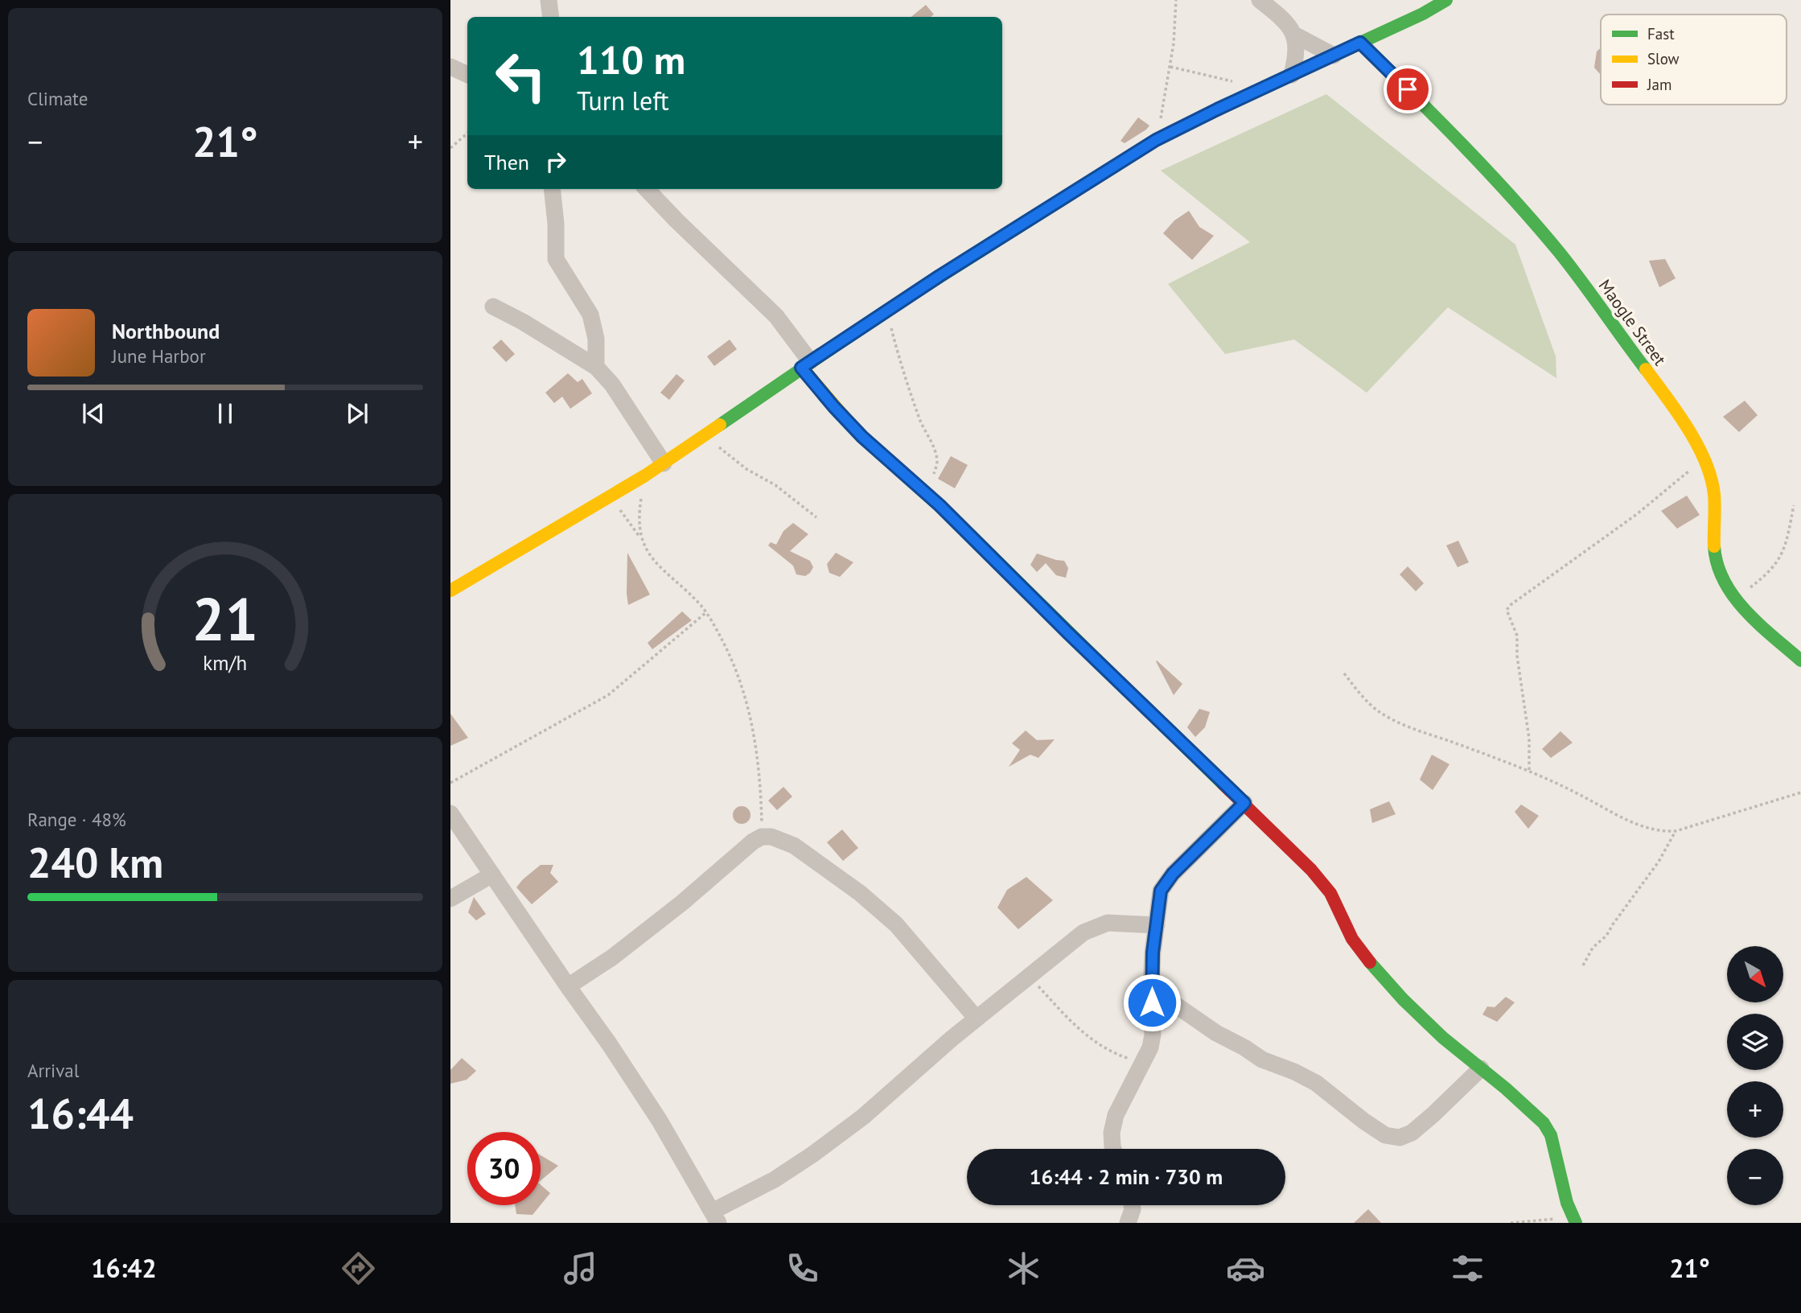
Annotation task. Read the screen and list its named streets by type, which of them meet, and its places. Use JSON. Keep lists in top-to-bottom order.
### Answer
{
  "streets": {
    "street": ["Maogle Street"]
  },
  "legend": ["Fast", "Slow", "Jam"],
  "north": "bottom right",
  "page": {
    "tile": [
      "Climate",
      ["Range · 48%", "240 km"],
      ["Arrival", "16:44"]
    ],
    "turn": ["110 m", "Turn left"],
    "heat": ["−", "21°", "+"],
    "then": "Then",
    "song": ["Northbound", "June Harbor"],
    "map_buttons": ["+", "−"],
    "limit": "30",
    "trip": "16:44 · 2 min · 730 m",
    "tabs": ["16:42", "21°"],
    "gauge": ["21", "km/h"]
  }
}
